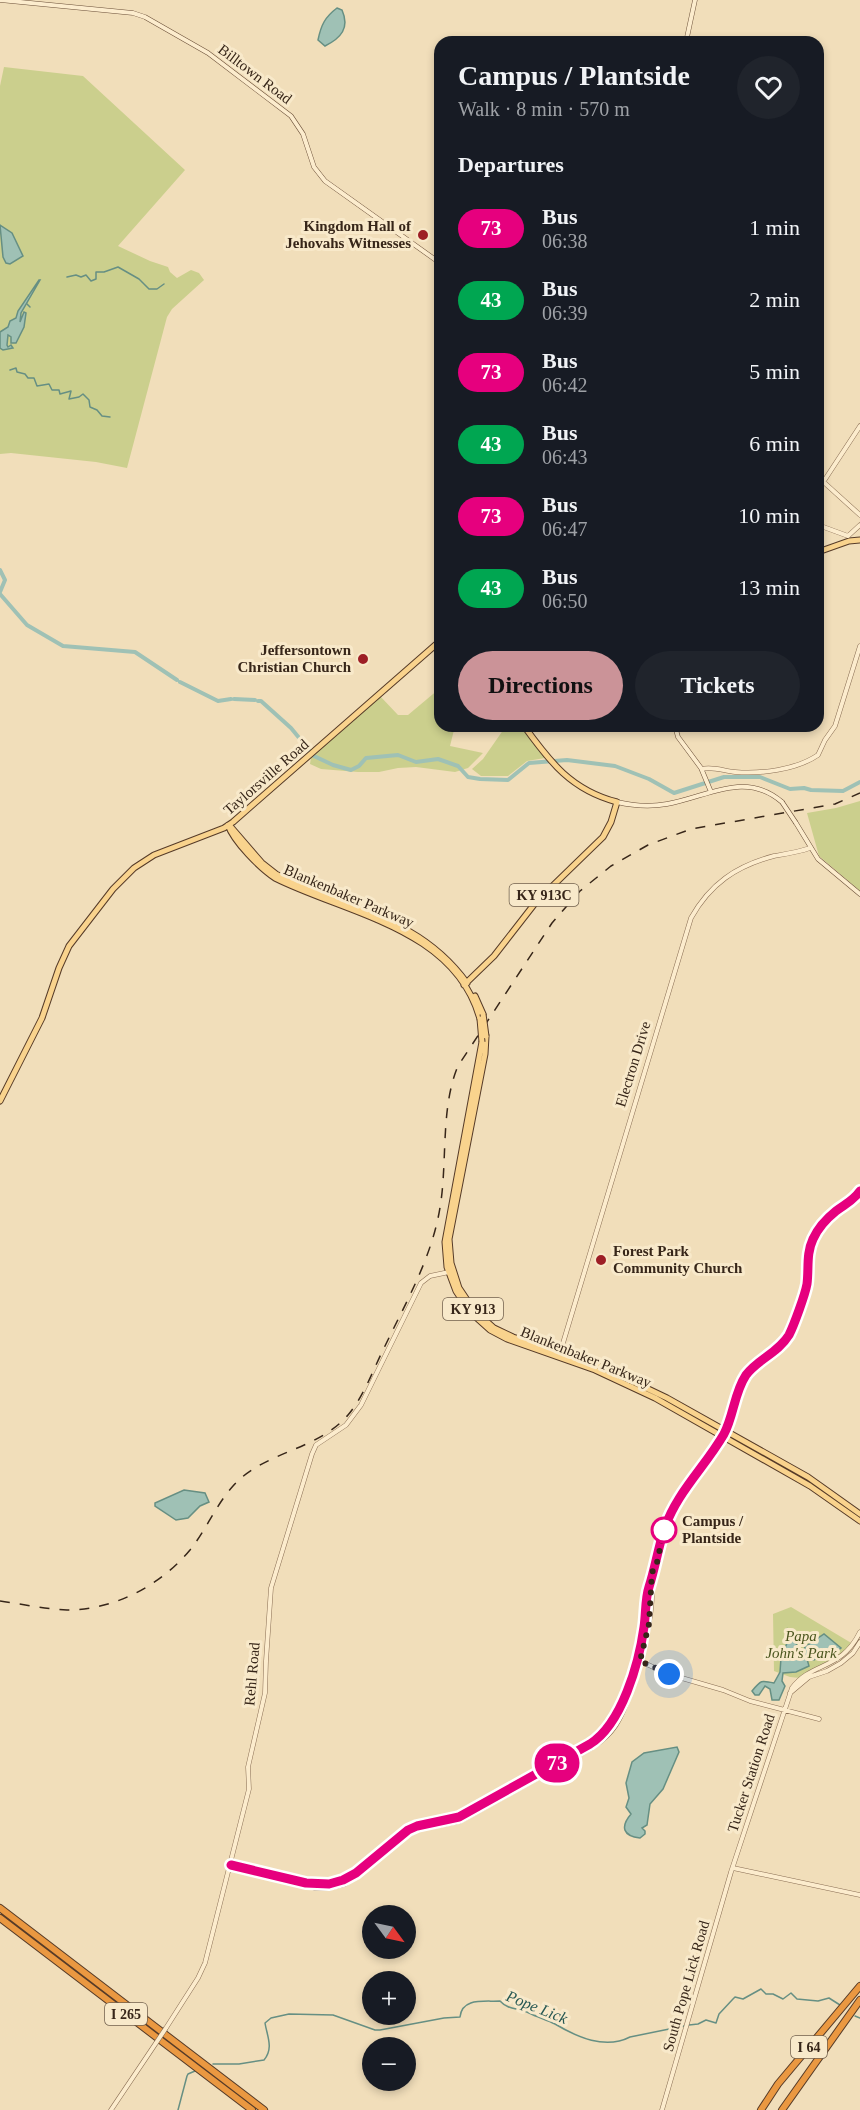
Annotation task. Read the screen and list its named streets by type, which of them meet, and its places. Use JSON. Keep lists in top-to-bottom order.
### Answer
{
  "streets": {
    "highway": ["I 265", "I 64"],
    "main road": [
      "Taylorsville Road",
      "KY 913C",
      "Blankenbaker Parkway",
      "KY 913"
    ],
    "street": [
      "Billtown Road",
      "Electron Drive",
      "Rehl Road",
      "Tucker Station Road",
      "South Pope Lick Road"
    ]
  },
  "crossings": [
    ["Taylorsville Road", "Blankenbaker Parkway"],
    ["KY 913C", "Blankenbaker Parkway"],
    ["Blankenbaker Parkway", "Electron Drive"],
    ["Blankenbaker Parkway", "Rehl Road"],
    ["Tucker Station Road", "South Pope Lick Road"]
  ],
  "water": ["Pope Lick"],
  "parks": ["Papa John's Park"],
  "places": [
    "Kingdom Hall of Jehovahs Witnesses",
    "Jeffersontown Christian Church",
    "Forest Park Community Church",
    "Campus / Plantside"
  ],
  "lines": ["bus line 73"],
  "north": "bottom right",
  "page": {
    "on_map": "73",
    "heading": [
      ["Campus / Plantside", "Walk · 8 min · 570 m"],
      "Departures"
    ],
    "list": [
      {
        "mark": "73",
        "name": "Bus",
        "note": "06:38",
        "value": "1 min"
      },
      {
        "mark": "43",
        "name": "Bus",
        "note": "06:39",
        "value": "2 min"
      },
      {
        "mark": "73",
        "name": "Bus",
        "note": "06:42",
        "value": "5 min"
      },
      {
        "mark": "43",
        "name": "Bus",
        "note": "06:43",
        "value": "6 min"
      },
      {
        "mark": "73",
        "name": "Bus",
        "note": "06:47",
        "value": "10 min"
      },
      {
        "mark": "43",
        "name": "Bus",
        "note": "06:50",
        "value": "13 min"
      }
    ],
    "buttons": ["Directions", "Tickets"],
    "map_buttons": ["+", "−"]
  }
}
